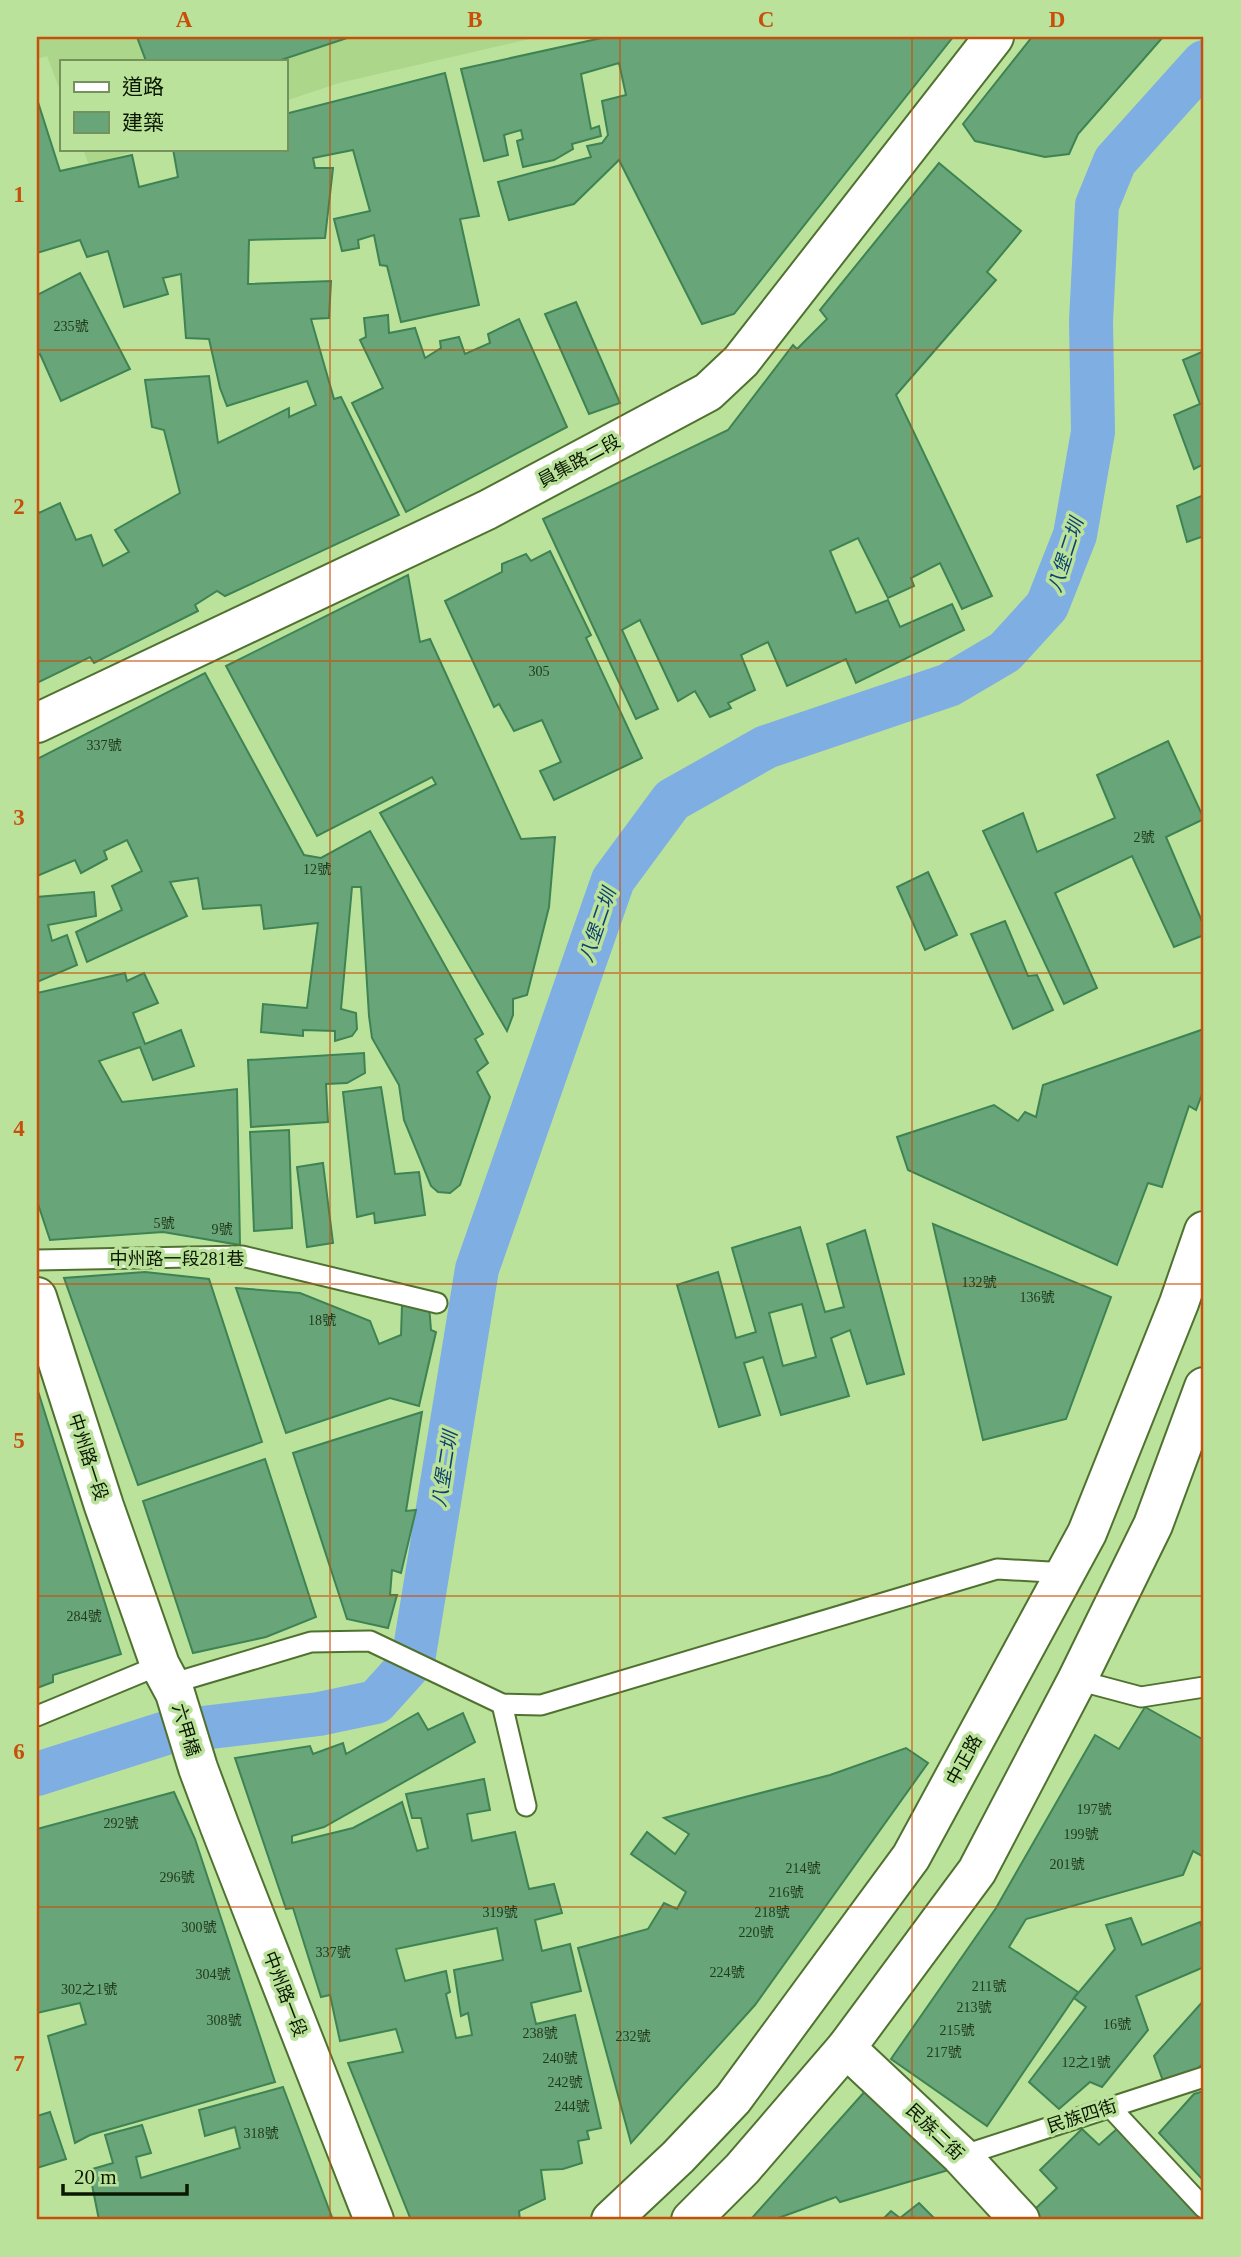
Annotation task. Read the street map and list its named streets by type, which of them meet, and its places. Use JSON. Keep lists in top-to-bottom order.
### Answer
{
  "streets": {
    "street": [
      "員集路二段",
      "中州路一段",
      "六甲橋",
      "中正路",
      "民族二街"
    ],
    "lane": ["中州路一段281巷", "民族四街"]
  },
  "crossings": [
    ["中州路一段", "六甲橋"],
    ["民族四街", "民族二街"]
  ],
  "water": ["八堡二圳"],
  "house_numbers": [
    "235號",
    "305",
    "337號",
    "2號",
    "12號",
    "5號",
    "9號",
    "132號",
    "136號",
    "18號",
    "284號",
    "197號",
    "292號",
    "199號",
    "201號",
    "214號",
    "296號",
    "216號",
    "319號",
    "218號",
    "300號",
    "220號",
    "337號",
    "224號",
    "304號",
    "211號",
    "302之1號",
    "213號",
    "308號",
    "16號",
    "215號",
    "238號",
    "232號",
    "217號",
    "240號",
    "12之1號",
    "242號",
    "244號",
    "318號"
  ],
  "legend": ["道路", "建築"],
  "scale_bar": "20 m",
  "grid": {
    "columns": [
      "A",
      "B",
      "C",
      "D"
    ],
    "rows": [
      "1",
      "2",
      "3",
      "4",
      "5",
      "6",
      "7"
    ]
  }
}
